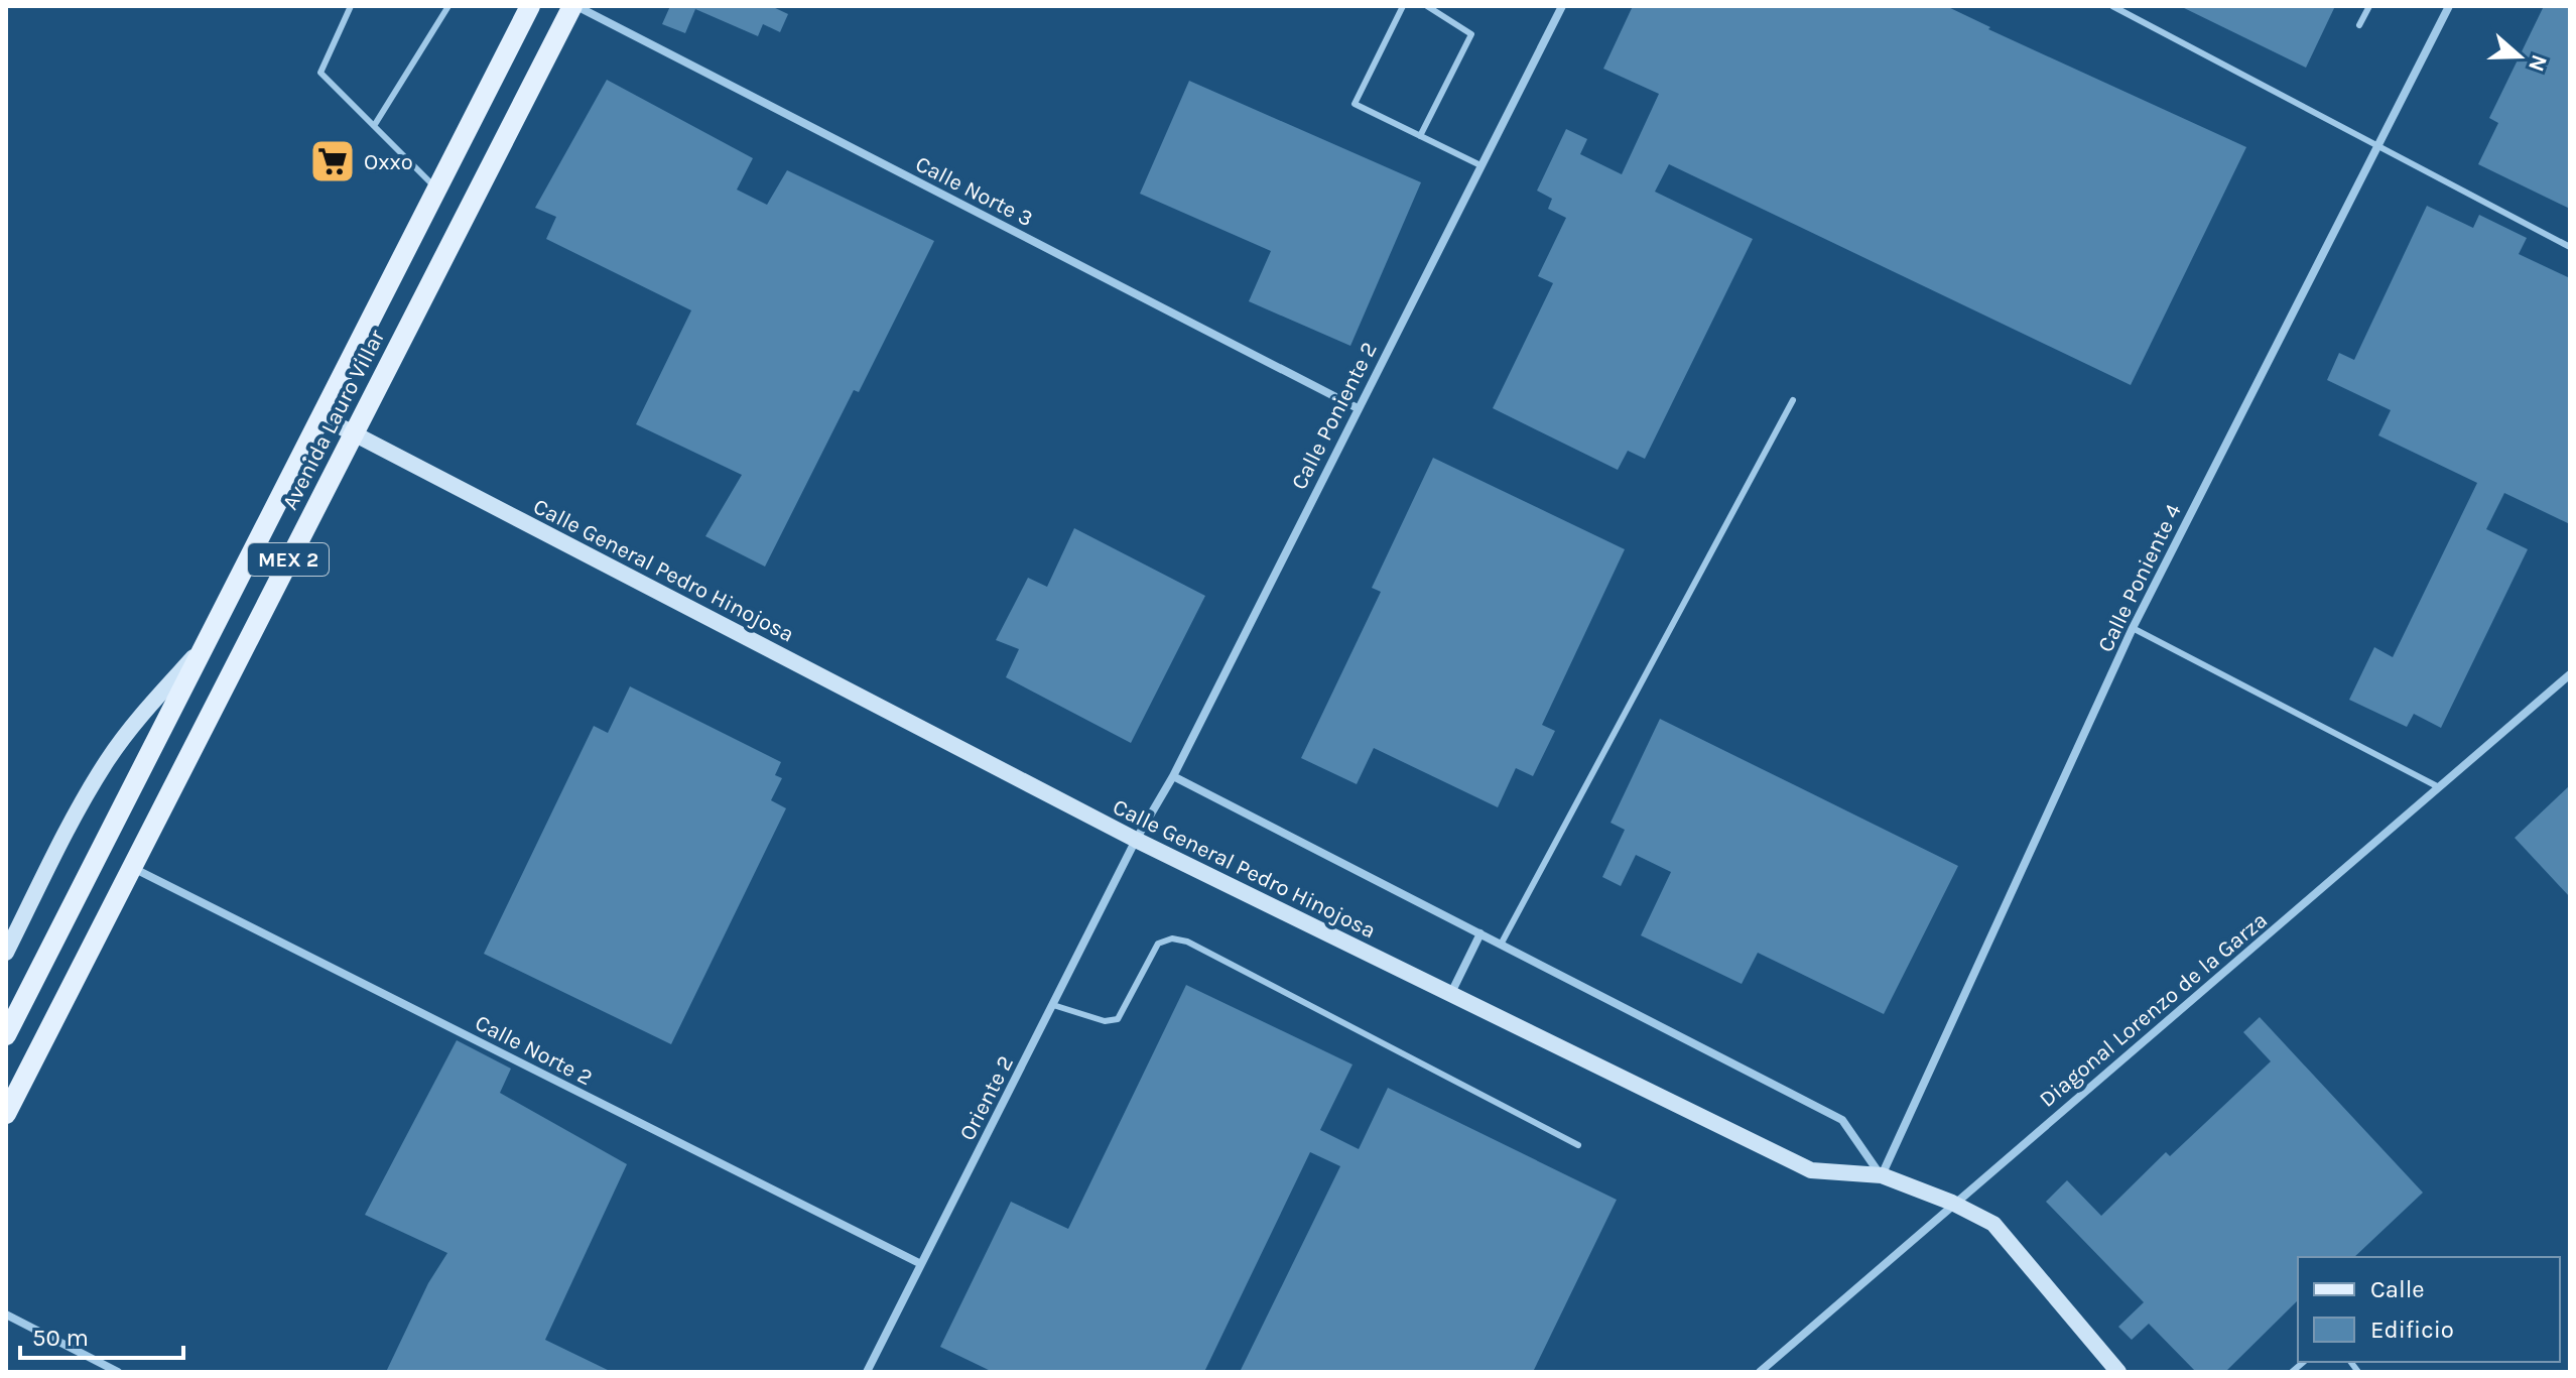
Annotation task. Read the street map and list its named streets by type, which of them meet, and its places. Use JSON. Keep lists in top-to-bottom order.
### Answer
{
  "streets": {
    "main road": ["Avenida Lauro Villar", "MEX 2"],
    "street": [
      "Calle Norte 3",
      "Calle Poniente 2",
      "Calle General Pedro Hinojosa",
      "Calle Poniente 4",
      "Diagonal Lorenzo de la Garza",
      "Calle Norte 2",
      "Oriente 2"
    ]
  },
  "crossings": [
    ["Calle Norte 3", "Calle Poniente 2"],
    ["Calle Norte 3", "Avenida Lauro Villar"],
    ["Calle Poniente 2", "Calle General Pedro Hinojosa"],
    ["Calle Poniente 2", "Oriente 2"],
    ["Avenida Lauro Villar", "Calle General Pedro Hinojosa"],
    ["Avenida Lauro Villar", "Calle Norte 2"],
    ["Calle General Pedro Hinojosa", "Calle Poniente 4"],
    ["Calle General Pedro Hinojosa", "Diagonal Lorenzo de la Garza"],
    ["Calle General Pedro Hinojosa", "Oriente 2"],
    ["Calle Norte 2", "Oriente 2"]
  ],
  "places": {
    "supermarket": ["Oxxo"]
  },
  "legend": ["Calle", "Edificio"],
  "scale_bar": "50 m",
  "north": "right"
}
